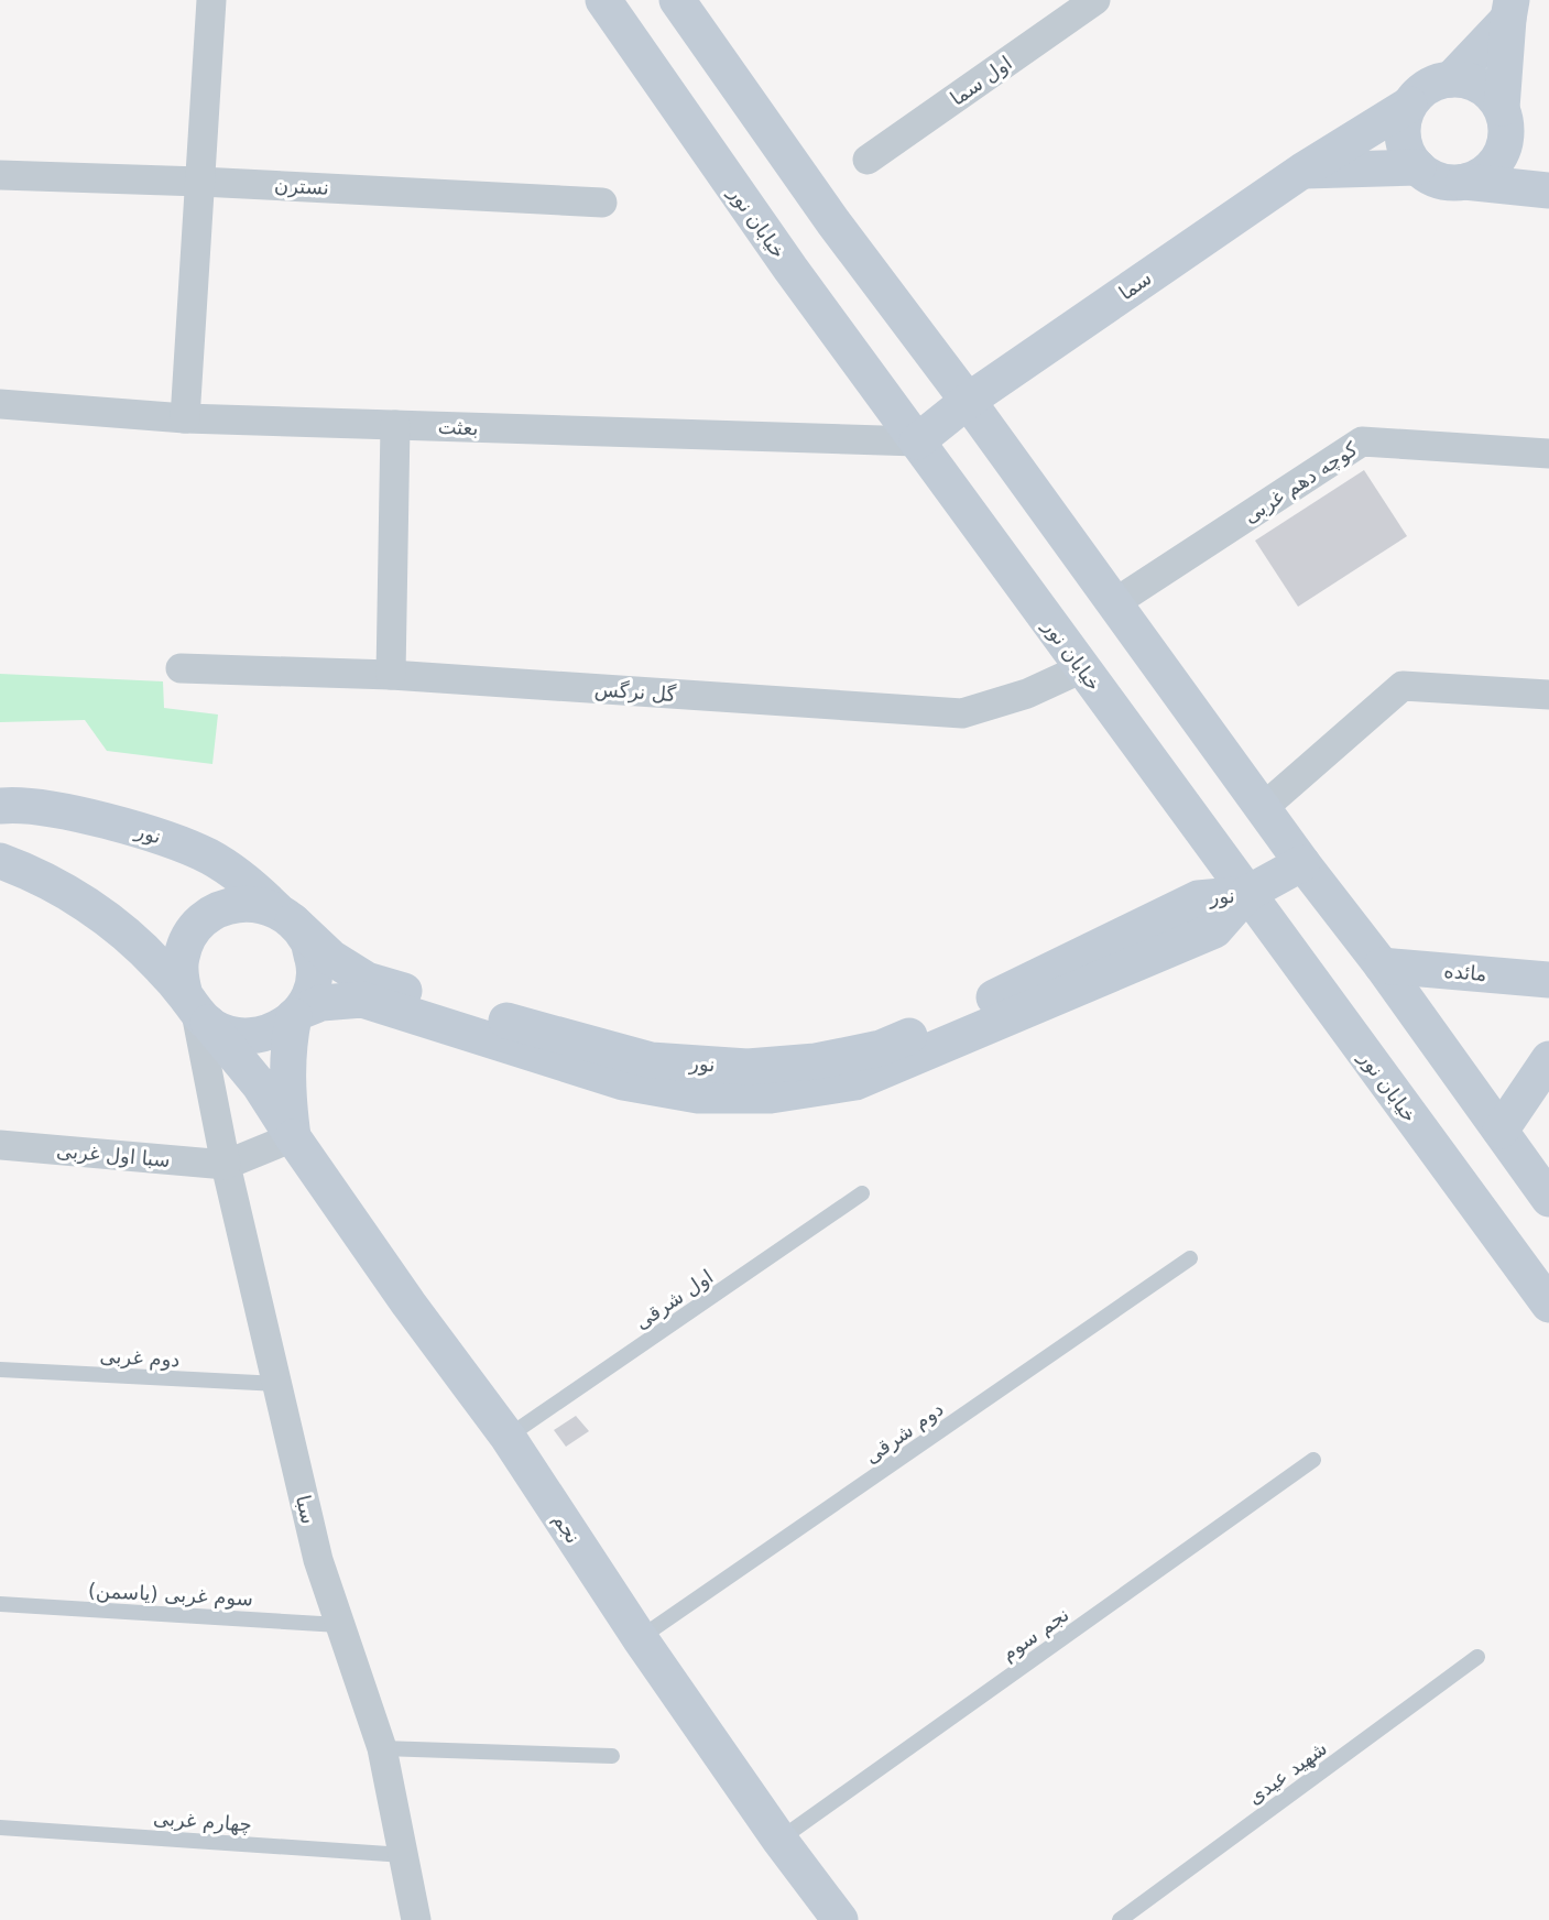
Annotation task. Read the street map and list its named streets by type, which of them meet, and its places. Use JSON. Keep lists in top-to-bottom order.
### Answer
{
  "streets": {
    "main road": [
      "خیابان نور",
      "سما",
      "نور",
      "مائده",
      "نجم"
    ],
    "street": [
      "اول سما",
      "نسترن",
      "بعثت",
      "کوچه دهم غربی",
      "گل نرگس",
      "سبا اول غربی",
      "سبا"
    ],
    "lane": [
      "اول شرقی",
      "دوم غربی",
      "دوم شرقی",
      "سوم غربی (یاسمن)",
      "نجم سوم",
      "شهید عیدی",
      "چهارم غربی"
    ]
  },
  "crossings": [
    ["خیابان نور", "سما"],
    ["خیابان نور", "بعثت"],
    ["خیابان نور", "گل نرگس"],
    ["خیابان نور", "نور"],
    ["سما", "بعثت"],
    ["نور", "سبا"],
    ["نور", "نجم"],
    ["سبا اول غربی", "سبا"],
    ["اول شرقی", "نجم"],
    ["دوم غربی", "سبا"],
    ["دوم شرقی", "نجم"],
    ["سبا", "نجم"],
    ["سبا", "سوم غربی (یاسمن)"],
    ["سبا", "چهارم غربی"],
    ["نجم", "نجم سوم"]
  ]
}
